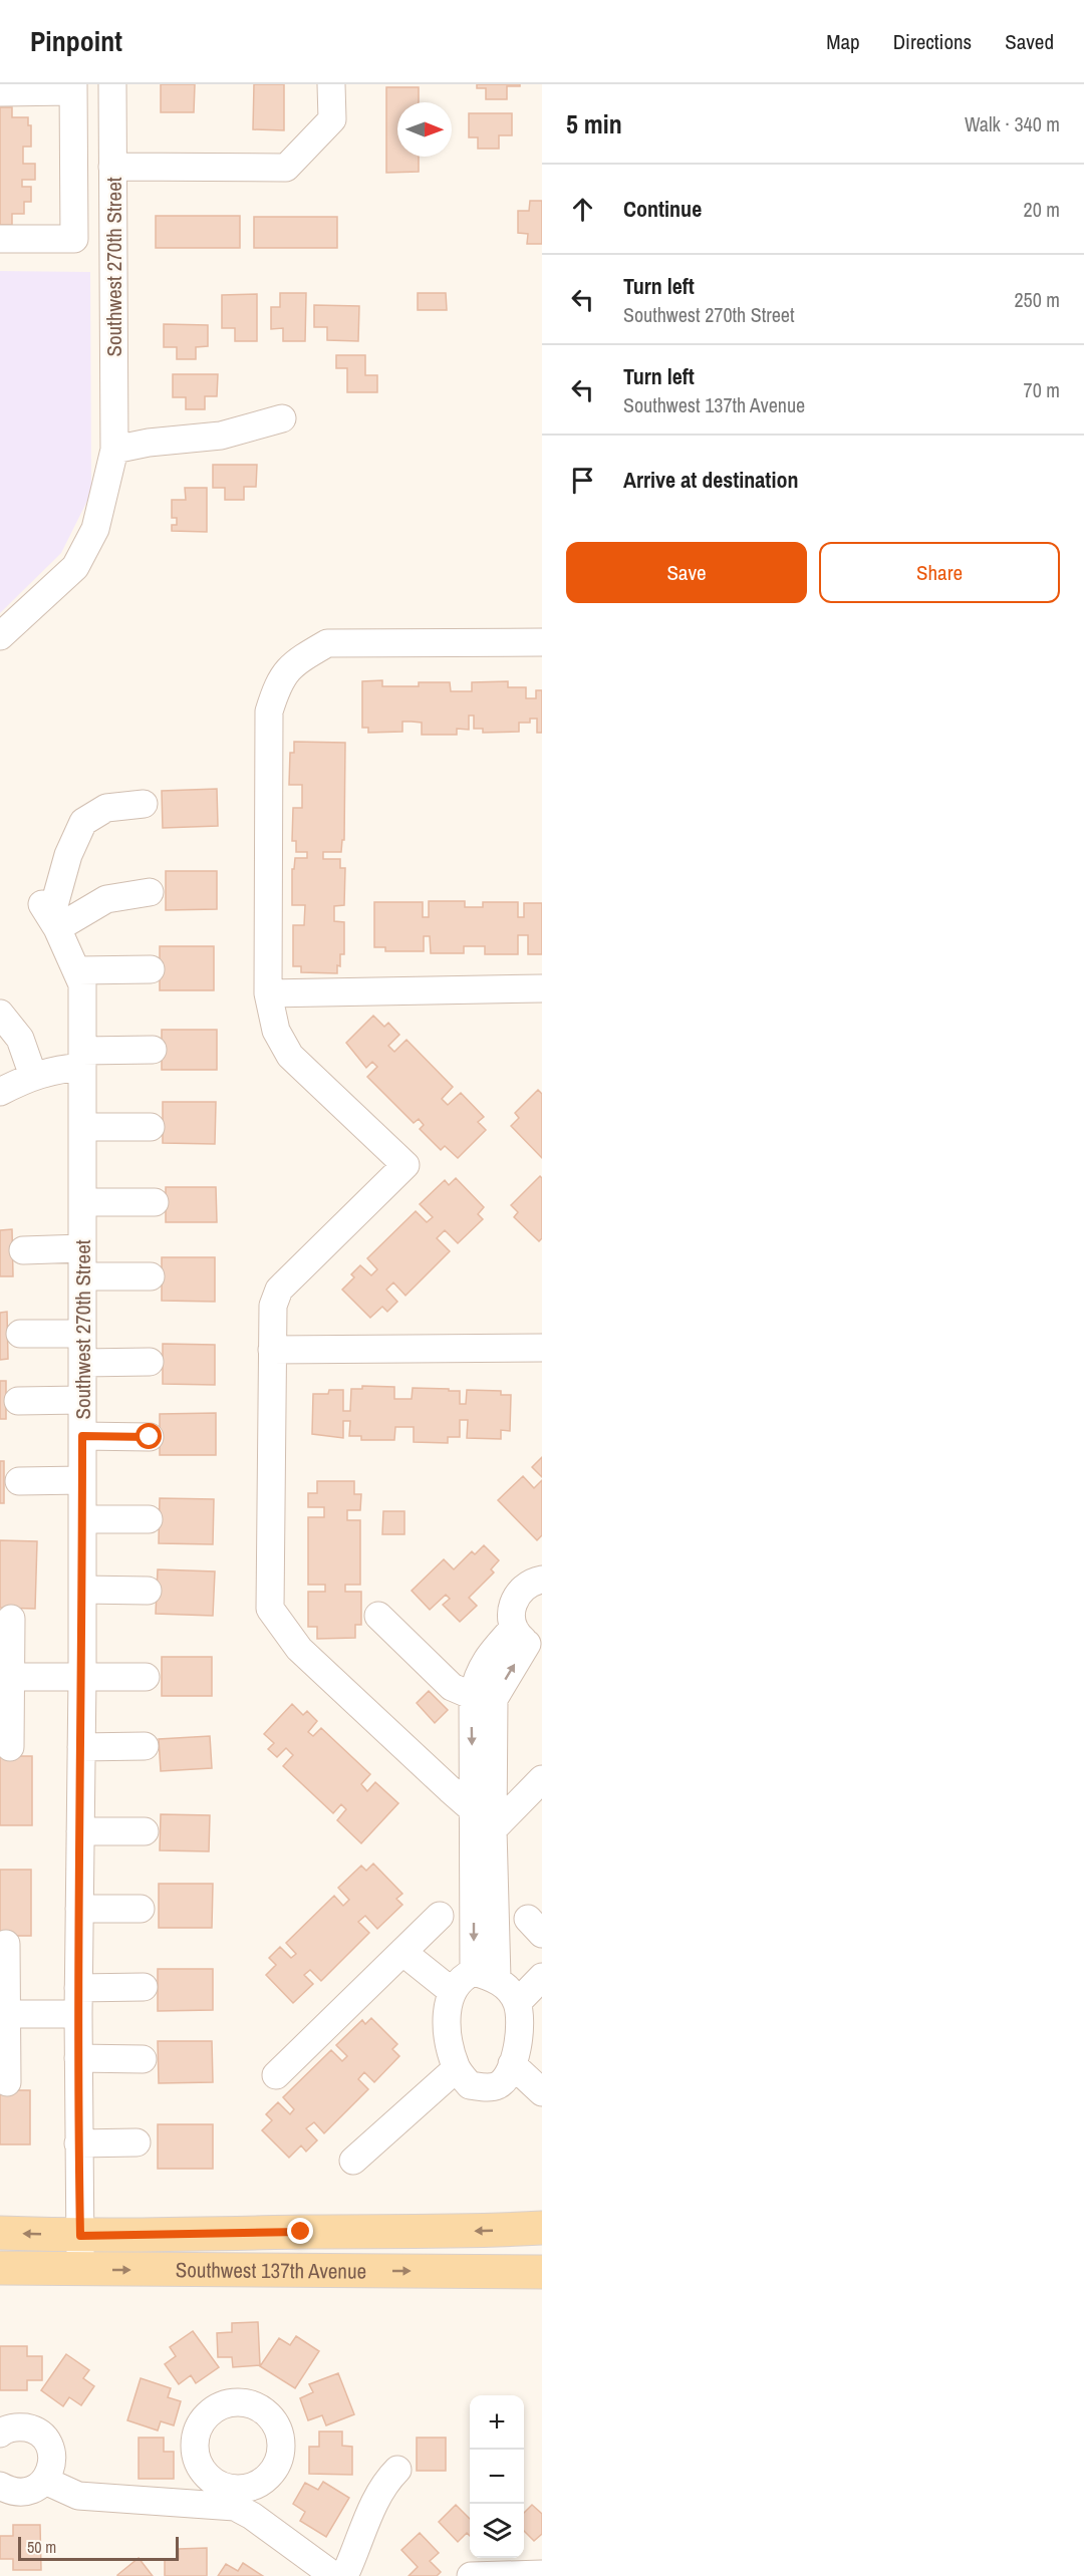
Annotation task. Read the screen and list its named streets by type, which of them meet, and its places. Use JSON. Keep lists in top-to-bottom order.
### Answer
{
  "streets": {
    "main road": ["Southwest 137th Avenue"],
    "street": ["Southwest 270th Street"]
  },
  "crossings": [
    ["Southwest 270th Street", "Southwest 137th Avenue"]
  ],
  "scale_bar": "50 m",
  "north": "right",
  "page": {
    "header": "Pinpoint",
    "nav": ["Map", "Directions", "Saved"],
    "heading": ["5 min", "Walk · 340 m"],
    "list": [
      ["Continue", "20 m"],
      ["Turn left", "Southwest 270th Street", "250 m"],
      ["Turn left", "Southwest 137th Avenue", "70 m"],
      "Arrive at destination"
    ],
    "buttons": ["Save", "Share"],
    "map_buttons": ["+", "−"],
    "scale": "50 m"
  }
}
